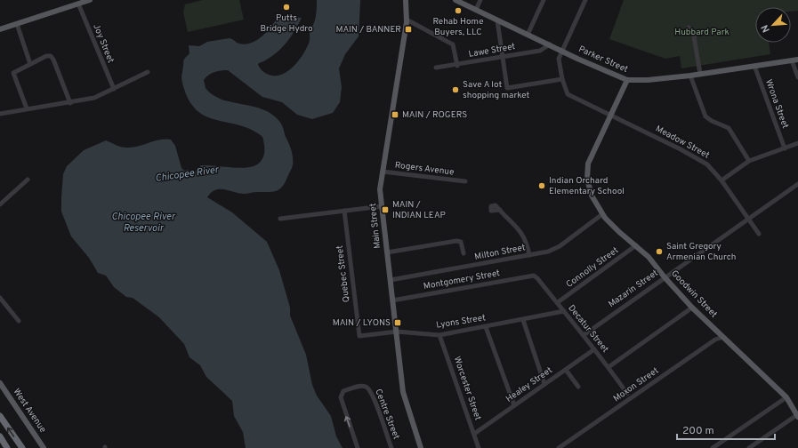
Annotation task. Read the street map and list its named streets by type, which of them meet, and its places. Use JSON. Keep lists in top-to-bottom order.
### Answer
{
  "streets": {
    "main road": [
      "Parker Street",
      "Main Street",
      "Goodwin Street",
      "West Avenue"
    ],
    "street": [
      "Joy Street",
      "Lawe Street",
      "Wrona Street",
      "Meadow Street",
      "Rogers Avenue",
      "Milton Street",
      "Connolly Street",
      "Quebec Street",
      "Montgomery Street",
      "Mazarin Street",
      "Lyons Street",
      "Decatur Street",
      "Healey Street",
      "Moxon Street",
      "Worcester Street",
      "Centre Street"
    ]
  },
  "crossings": [
    ["Lawe Street", "Parker Street"],
    ["Parker Street", "Wrona Street"],
    ["Parker Street", "Meadow Street"],
    ["Parker Street", "Goodwin Street"],
    ["Meadow Street", "Mazarin Street"],
    ["Meadow Street", "Goodwin Street"],
    ["Rogers Avenue", "Main Street"],
    ["Main Street", "Milton Street"],
    ["Main Street", "Montgomery Street"],
    ["Main Street", "Lyons Street"],
    ["Milton Street", "Goodwin Street"],
    ["Connolly Street", "Goodwin Street"],
    ["Connolly Street", "Decatur Street"],
    ["Quebec Street", "Lyons Street"],
    ["Montgomery Street", "Decatur Street"],
    ["Mazarin Street", "Goodwin Street"],
    ["Mazarin Street", "Decatur Street"],
    ["Goodwin Street", "Moxon Street"],
    ["Lyons Street", "Decatur Street"],
    ["Lyons Street", "Worcester Street"],
    ["Decatur Street", "Healey Street"],
    ["Healey Street", "Worcester Street"]
  ],
  "water": ["Chicopee River", "Chicopee River Reservoir"],
  "parks": ["Hubbard Park"],
  "places": {
    "other": [
      "Putts Bridge Hydro",
      "Rehab Home Buyers, LLC",
      "Save A lot shopping market",
      "Indian Orchard Elementary School",
      "Saint Gregory Armenian Church"
    ],
    "transit": [
      "MAIN / BANNER",
      "MAIN / ROGERS",
      "MAIN / INDIAN LEAP",
      "MAIN / LYONS"
    ]
  },
  "scale_bar": "200 m",
  "north": "bottom left"
}
